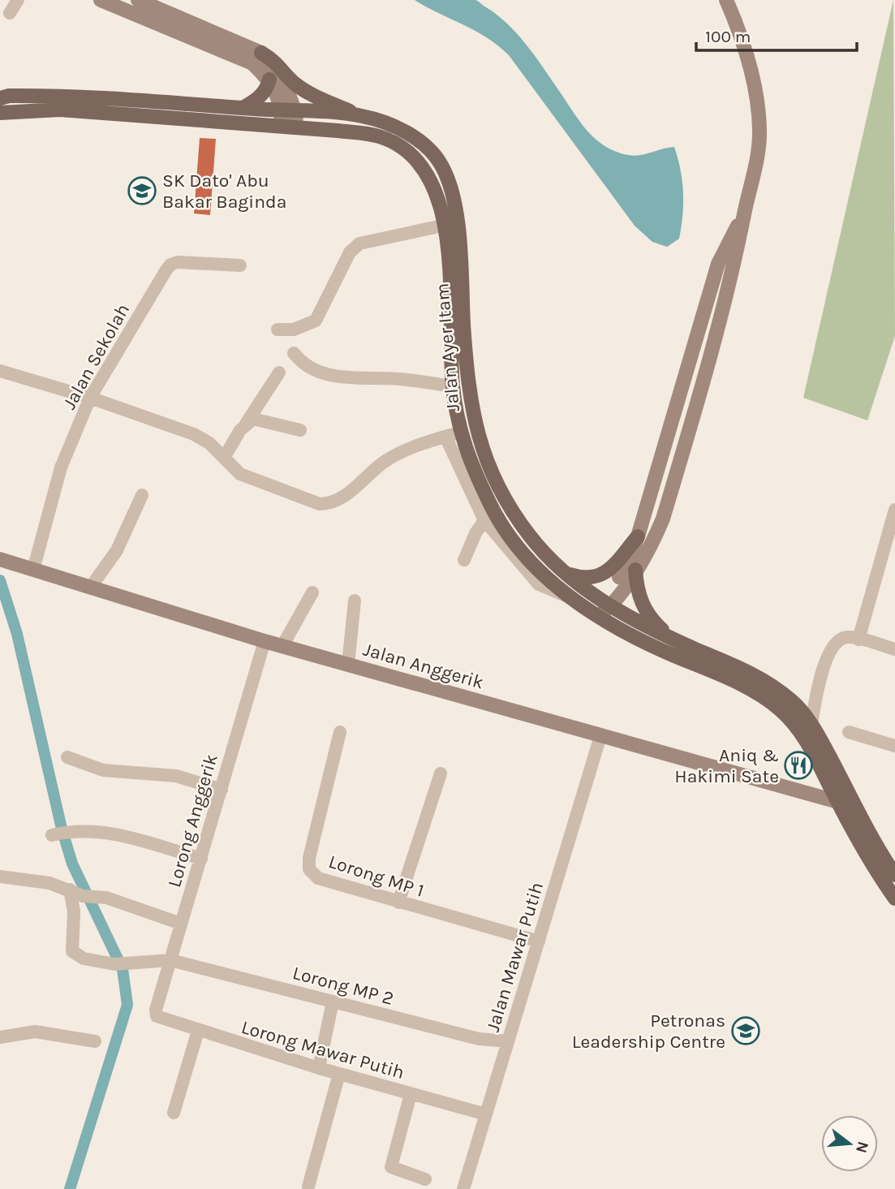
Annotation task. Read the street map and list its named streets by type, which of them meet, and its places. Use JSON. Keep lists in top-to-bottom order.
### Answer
{
  "streets": {
    "main road": ["Jalan Ayer Itam"],
    "street": [
      "Jalan Sekolah",
      "Jalan Anggerik",
      "Lorong Anggerik",
      "Lorong MP 1",
      "Jalan Mawar Putih",
      "Lorong MP 2",
      "Lorong Mawar Putih"
    ]
  },
  "crossings": [
    ["Jalan Ayer Itam", "Jalan Anggerik"],
    ["Jalan Sekolah", "Jalan Anggerik"],
    ["Jalan Anggerik", "Lorong Anggerik"],
    ["Jalan Anggerik", "Jalan Mawar Putih"],
    ["Lorong Anggerik", "Lorong MP 2"],
    ["Lorong Anggerik", "Lorong Mawar Putih"],
    ["Lorong MP 1", "Jalan Mawar Putih"],
    ["Jalan Mawar Putih", "Lorong MP 2"],
    ["Jalan Mawar Putih", "Lorong Mawar Putih"]
  ],
  "places": {
    "school or university": ["SK Dato' Abu Bakar Baginda", "Petronas Leadership Centre"],
    "restaurant": ["Aniq & Hakimi Sate"]
  },
  "scale_bar": "100 m",
  "north": "right"
}
